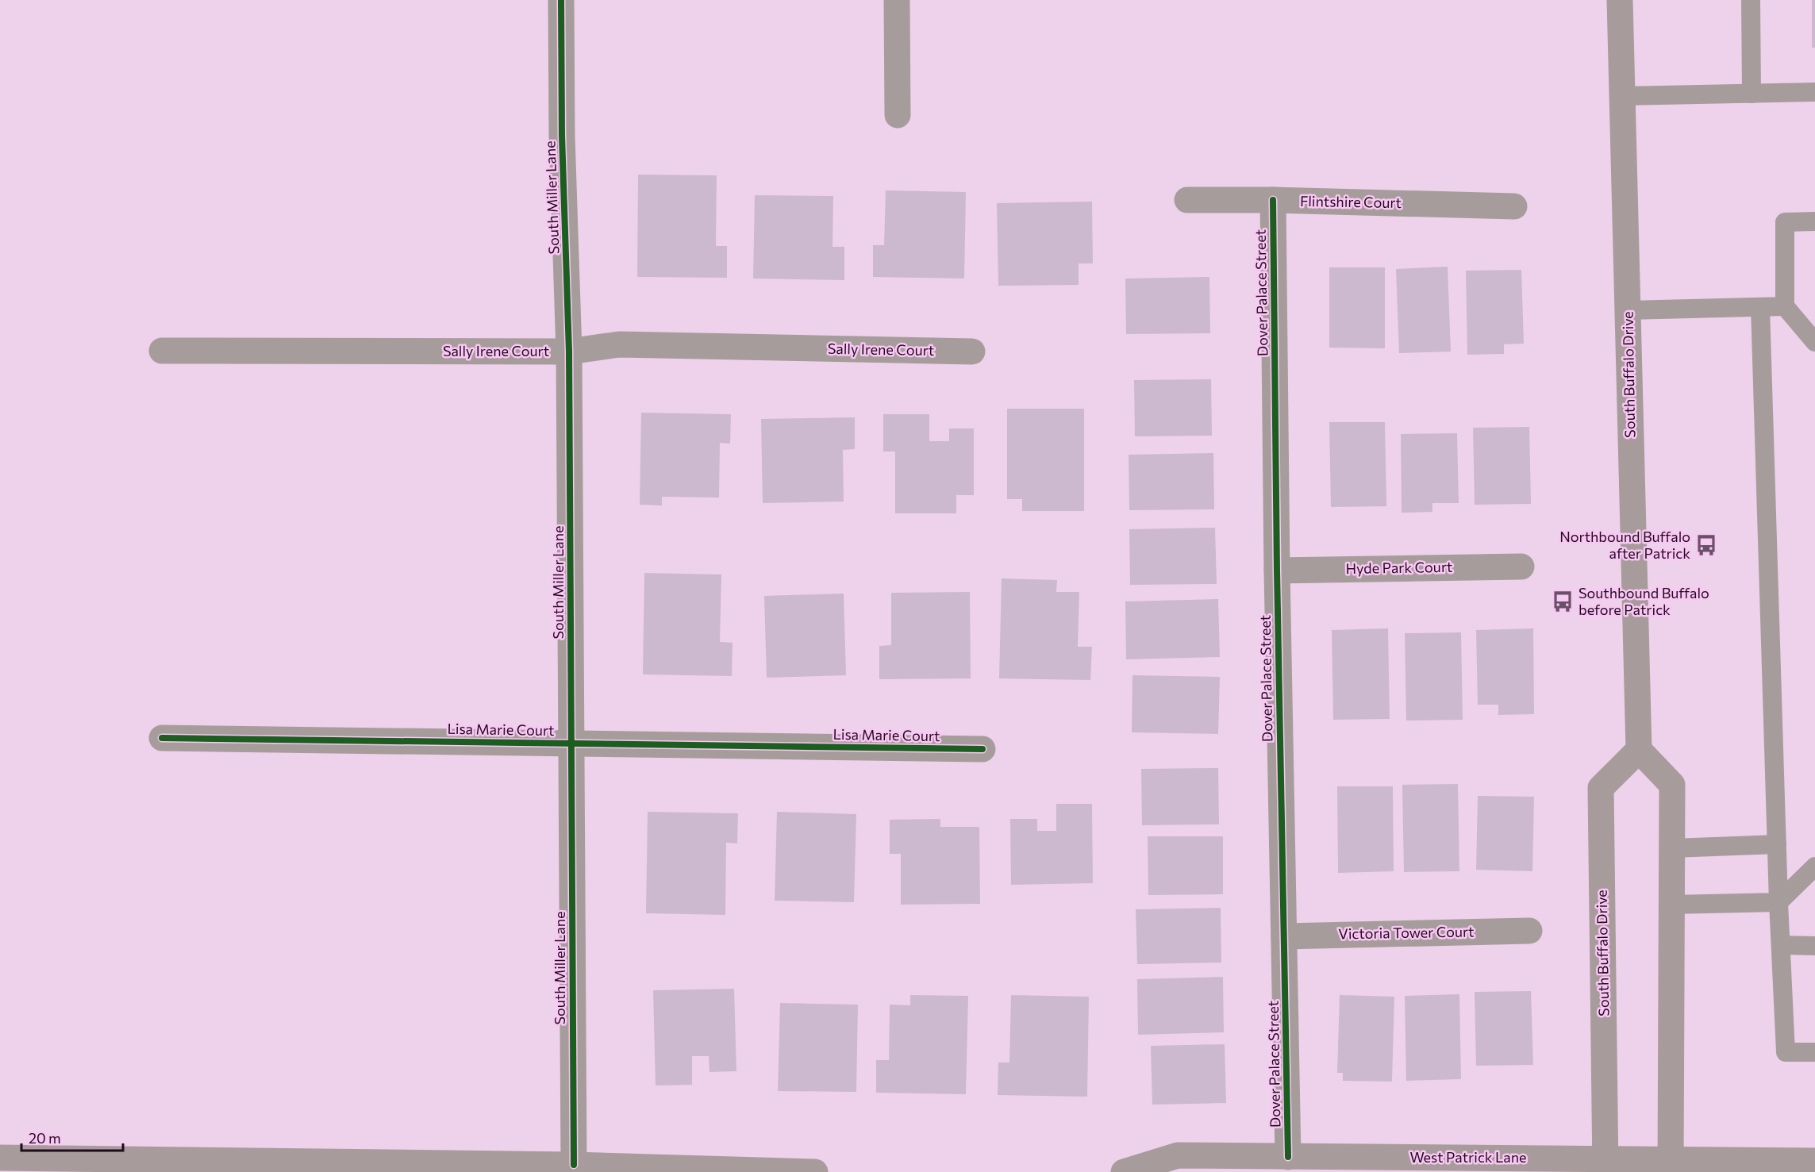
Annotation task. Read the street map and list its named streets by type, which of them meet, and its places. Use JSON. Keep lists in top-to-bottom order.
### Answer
{
  "streets": {
    "main road": ["South Buffalo Drive", "West Patrick Lane"],
    "street": [
      "South Miller Lane",
      "Flintshire Court",
      "Dover Palace Street",
      "Sally Irene Court",
      "Hyde Park Court",
      "Lisa Marie Court",
      "Victoria Tower Court"
    ]
  },
  "crossings": [
    ["South Miller Lane", "Sally Irene Court"],
    ["South Miller Lane", "Lisa Marie Court"],
    ["Flintshire Court", "Dover Palace Street"],
    ["Dover Palace Street", "Hyde Park Court"],
    ["Dover Palace Street", "Victoria Tower Court"],
    ["Dover Palace Street", "West Patrick Lane"],
    ["South Buffalo Drive", "West Patrick Lane"]
  ],
  "places": {
    "bus stop": ["Northbound Buffalo after Patrick", "Southbound Buffalo before Patrick"]
  },
  "scale_bar": "20 m"
}
